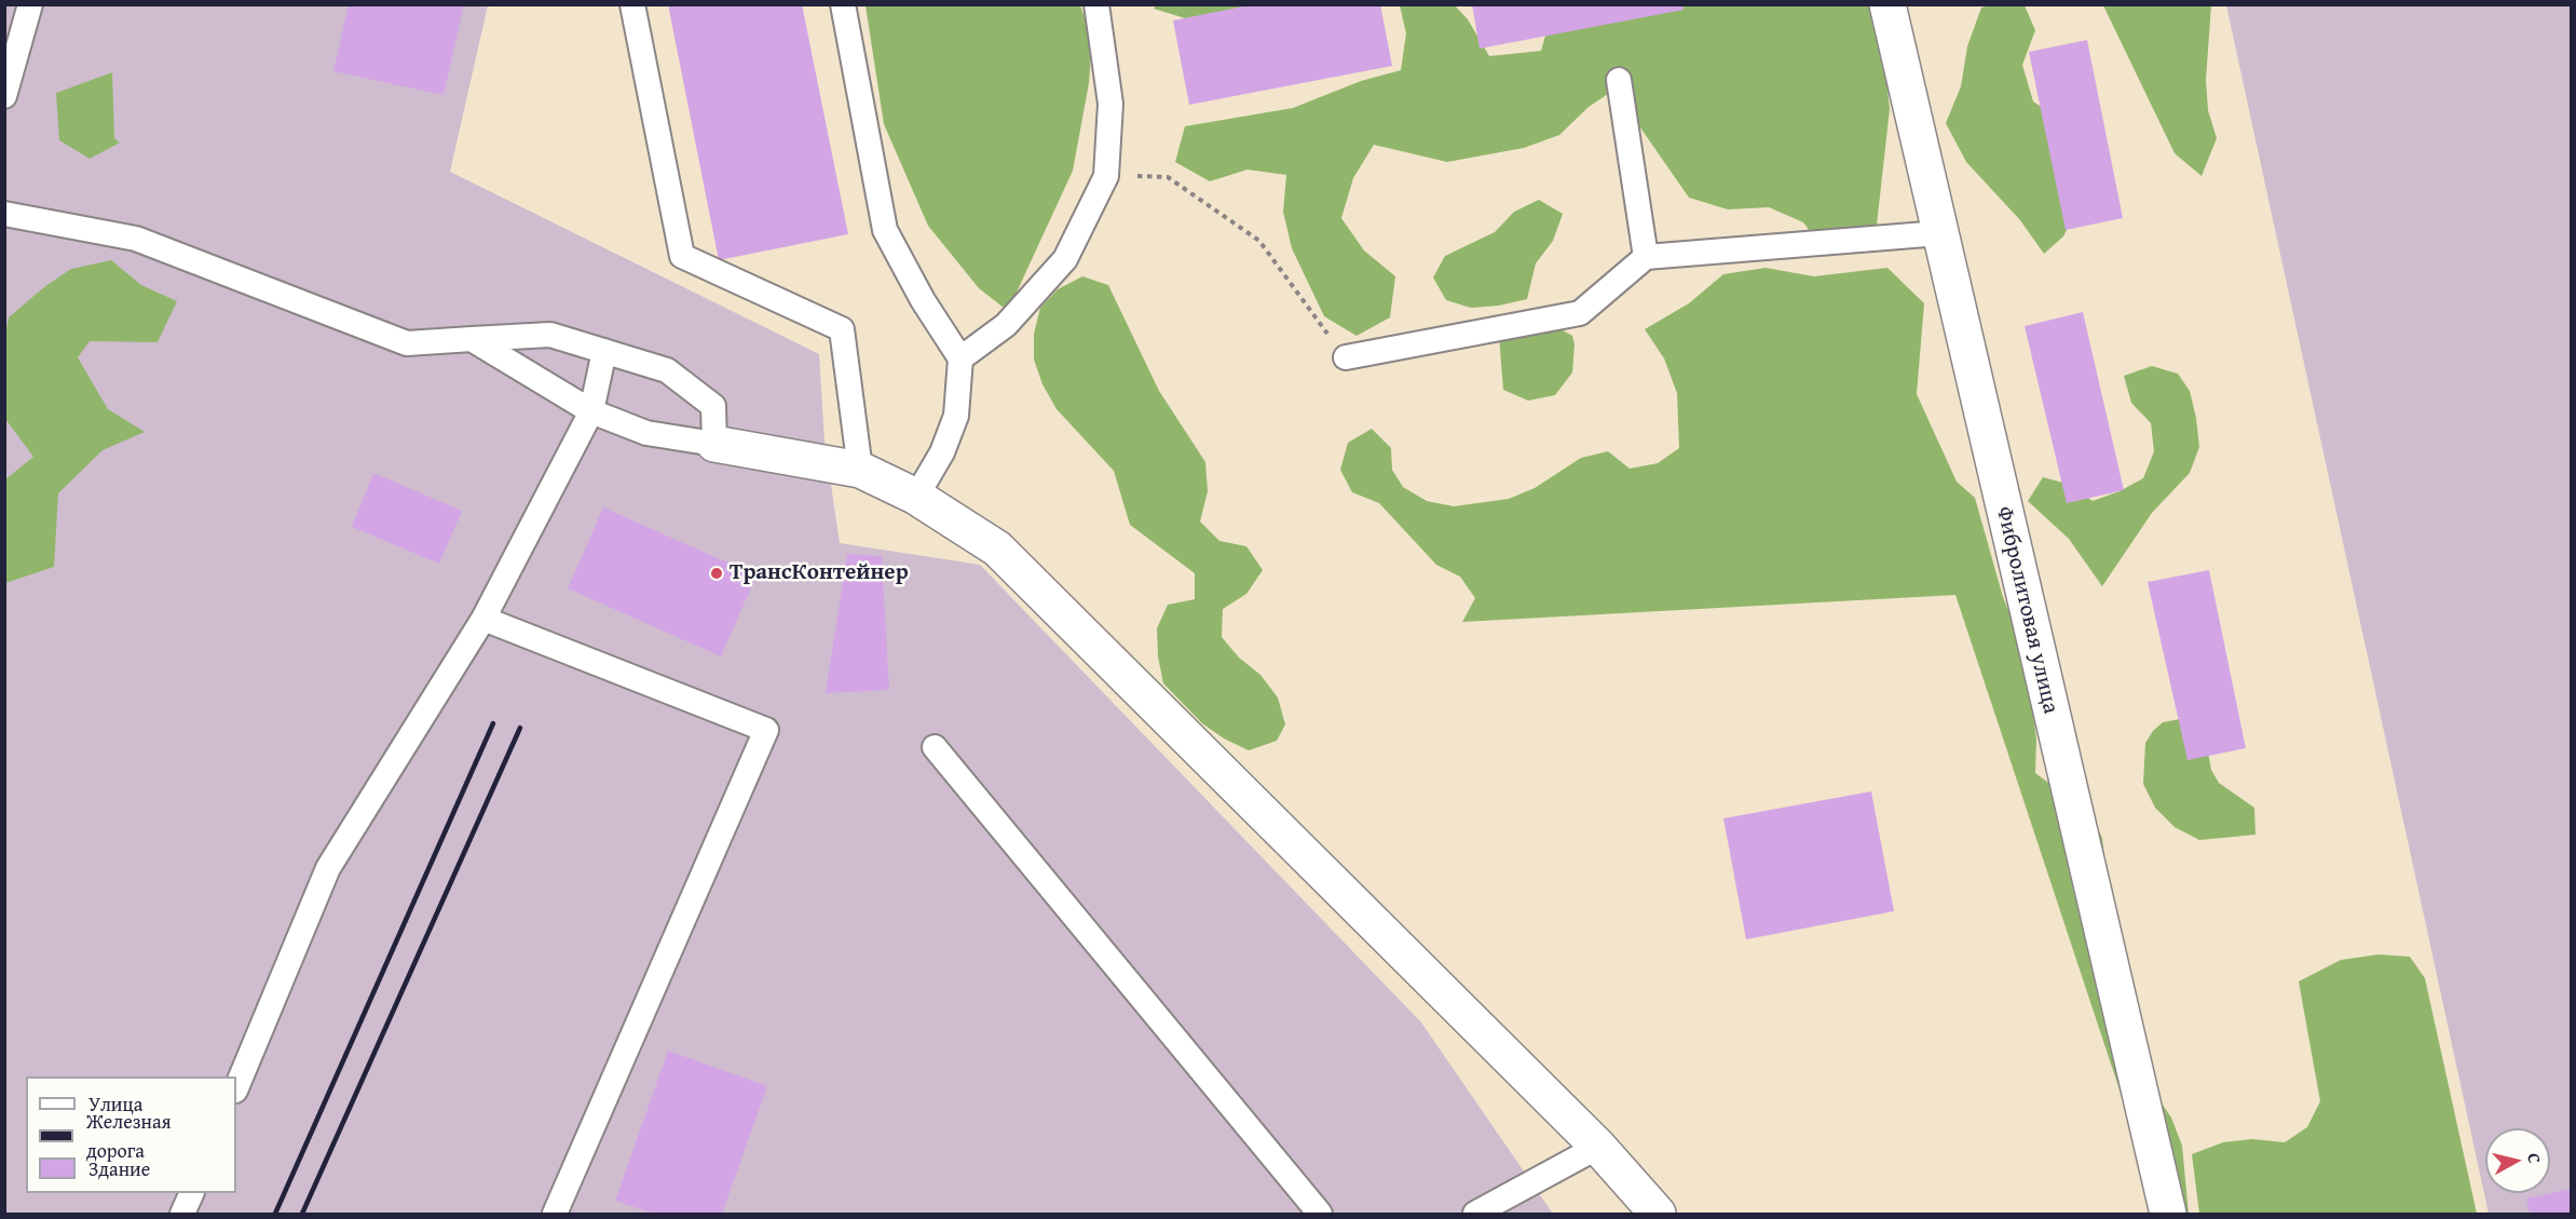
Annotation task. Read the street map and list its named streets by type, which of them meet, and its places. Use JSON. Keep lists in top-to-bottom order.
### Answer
{
  "streets": {
    "street": ["Фибролитовая улица"]
  },
  "places": ["ТрансКонтейнер"],
  "legend": ["Улица", "Железная дорога", "Здание"],
  "north": "right"
}
